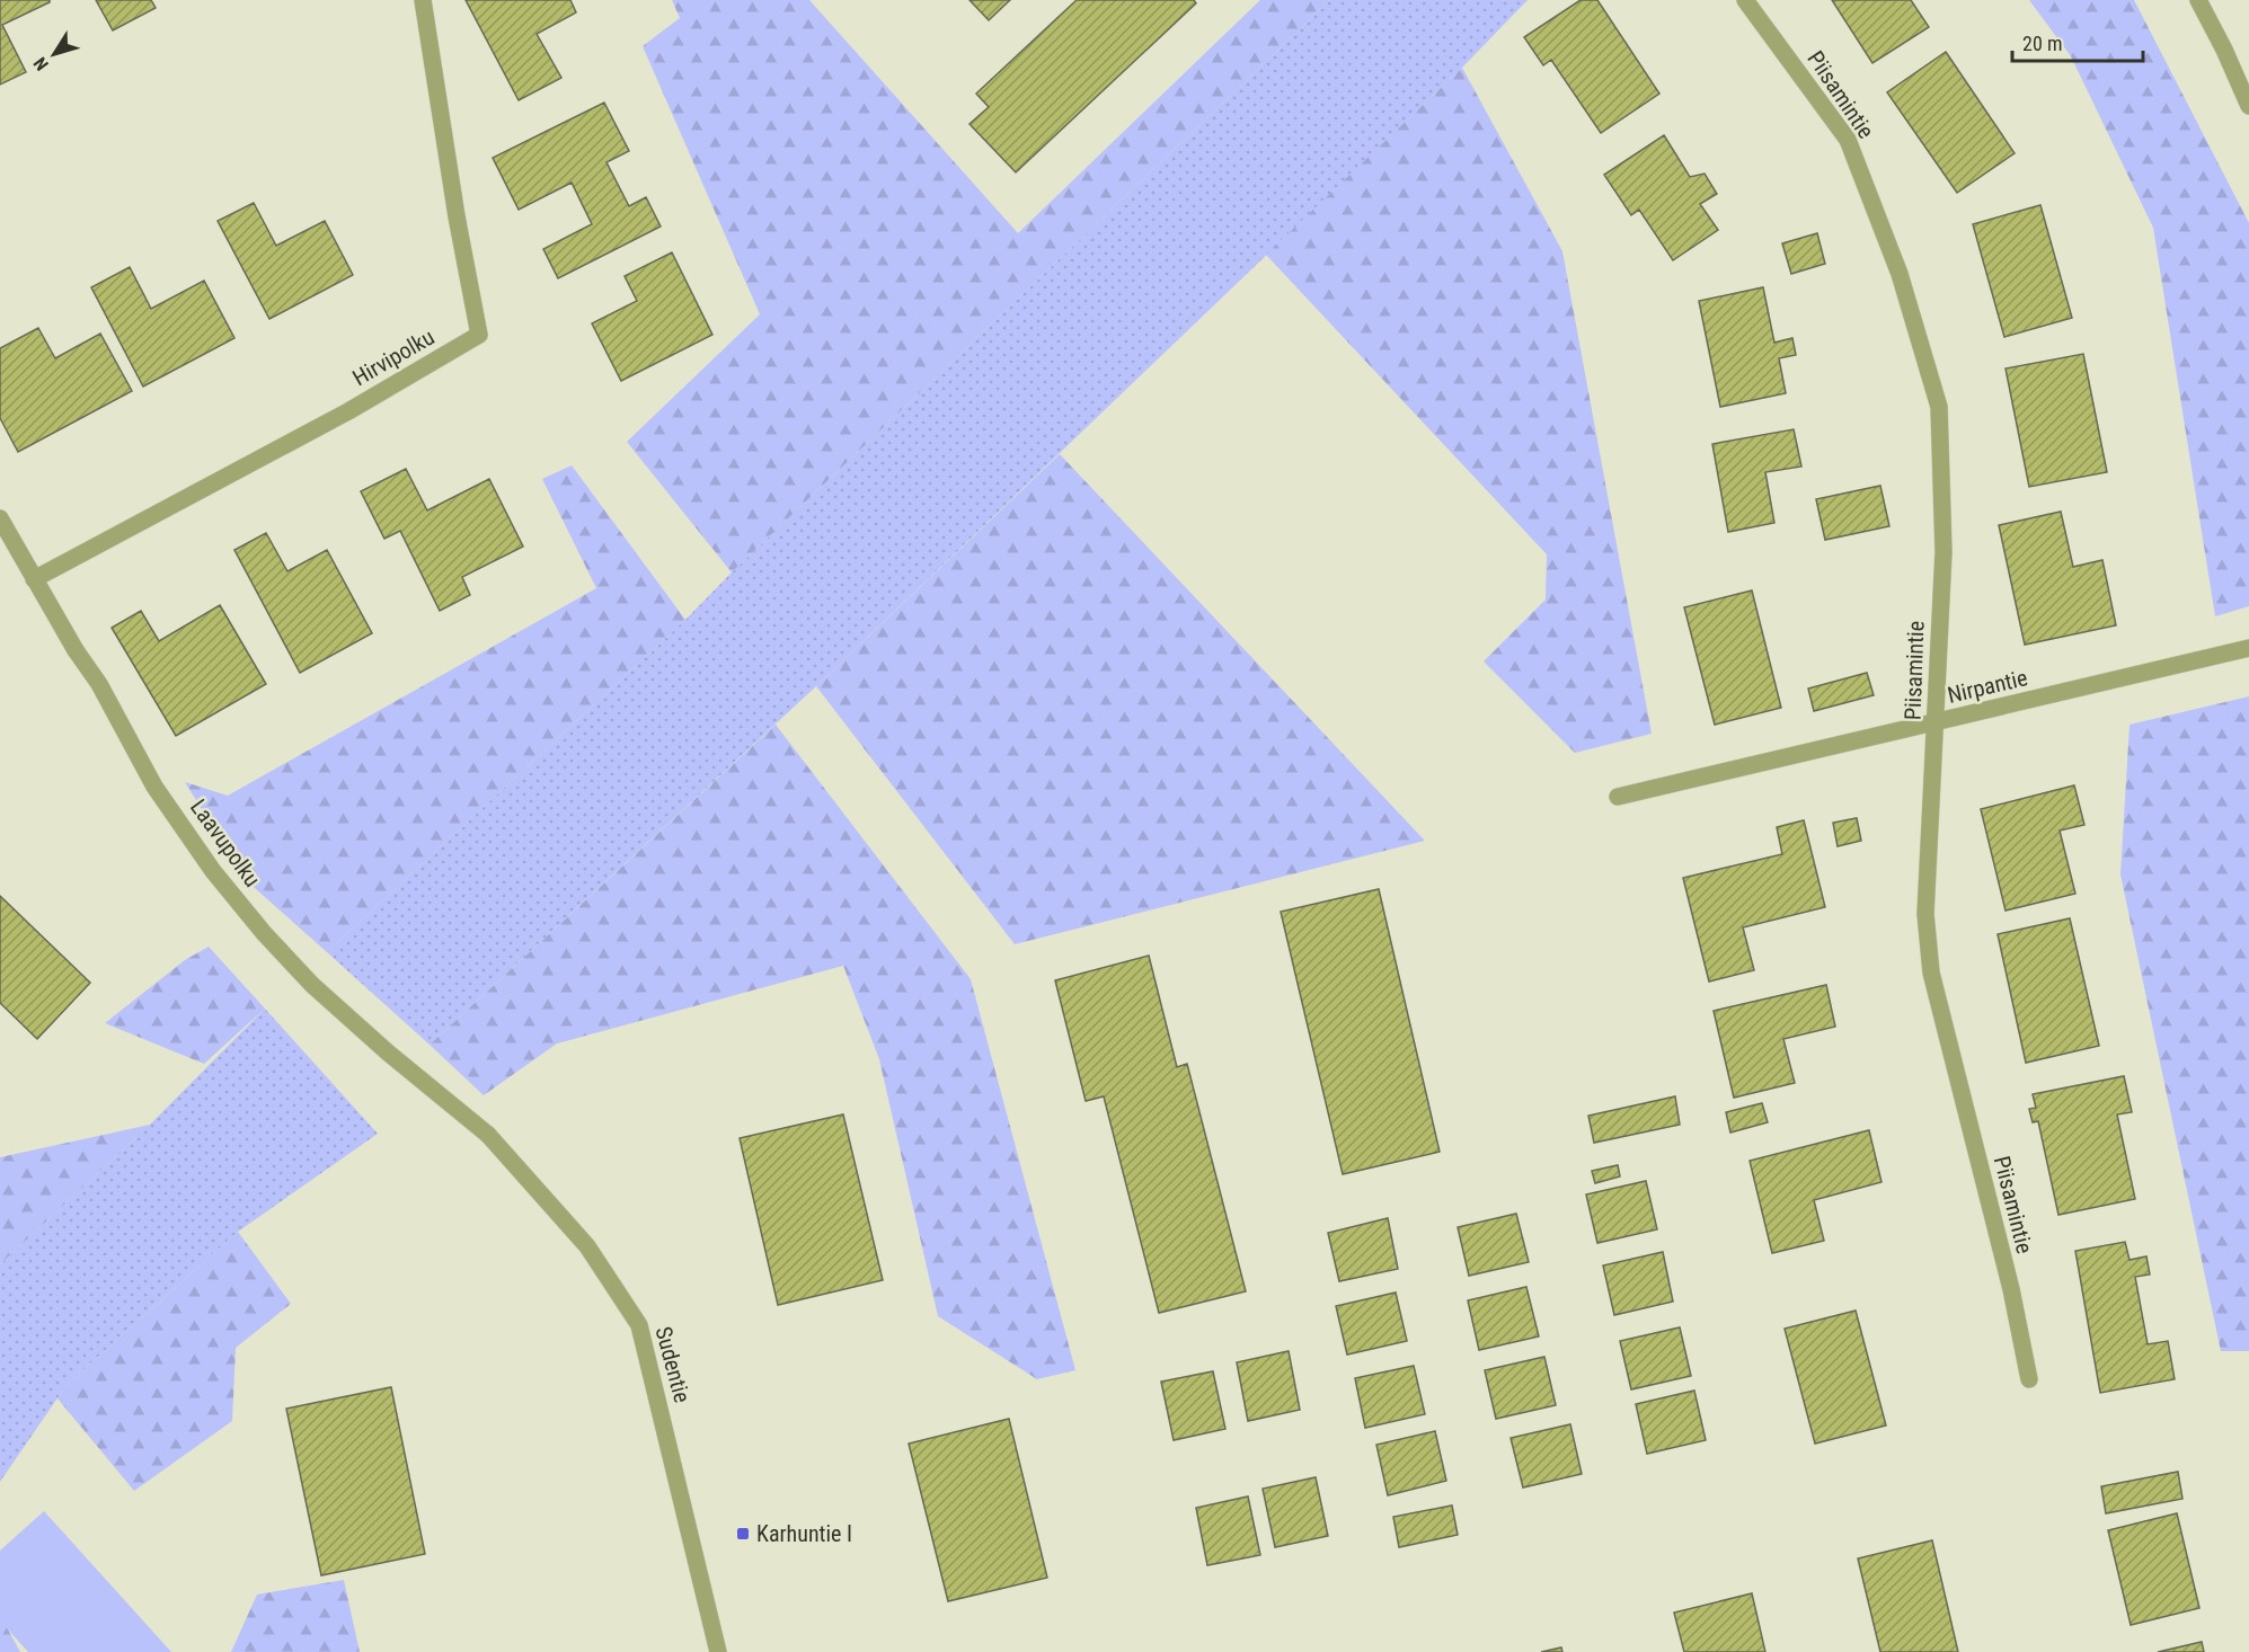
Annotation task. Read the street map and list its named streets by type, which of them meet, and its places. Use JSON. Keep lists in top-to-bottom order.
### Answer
{
  "streets": {
    "street": [
      "Piisamintie",
      "Hirvipolku",
      "Nirpantie",
      "Laavupolku",
      "Sudentie"
    ]
  },
  "crossings": [
    ["Piisamintie", "Nirpantie"],
    ["Hirvipolku", "Laavupolku"],
    ["Laavupolku", "Sudentie"]
  ],
  "places": {
    "transit": ["Karhuntie I"]
  },
  "scale_bar": "20 m",
  "north": "bottom left"
}
